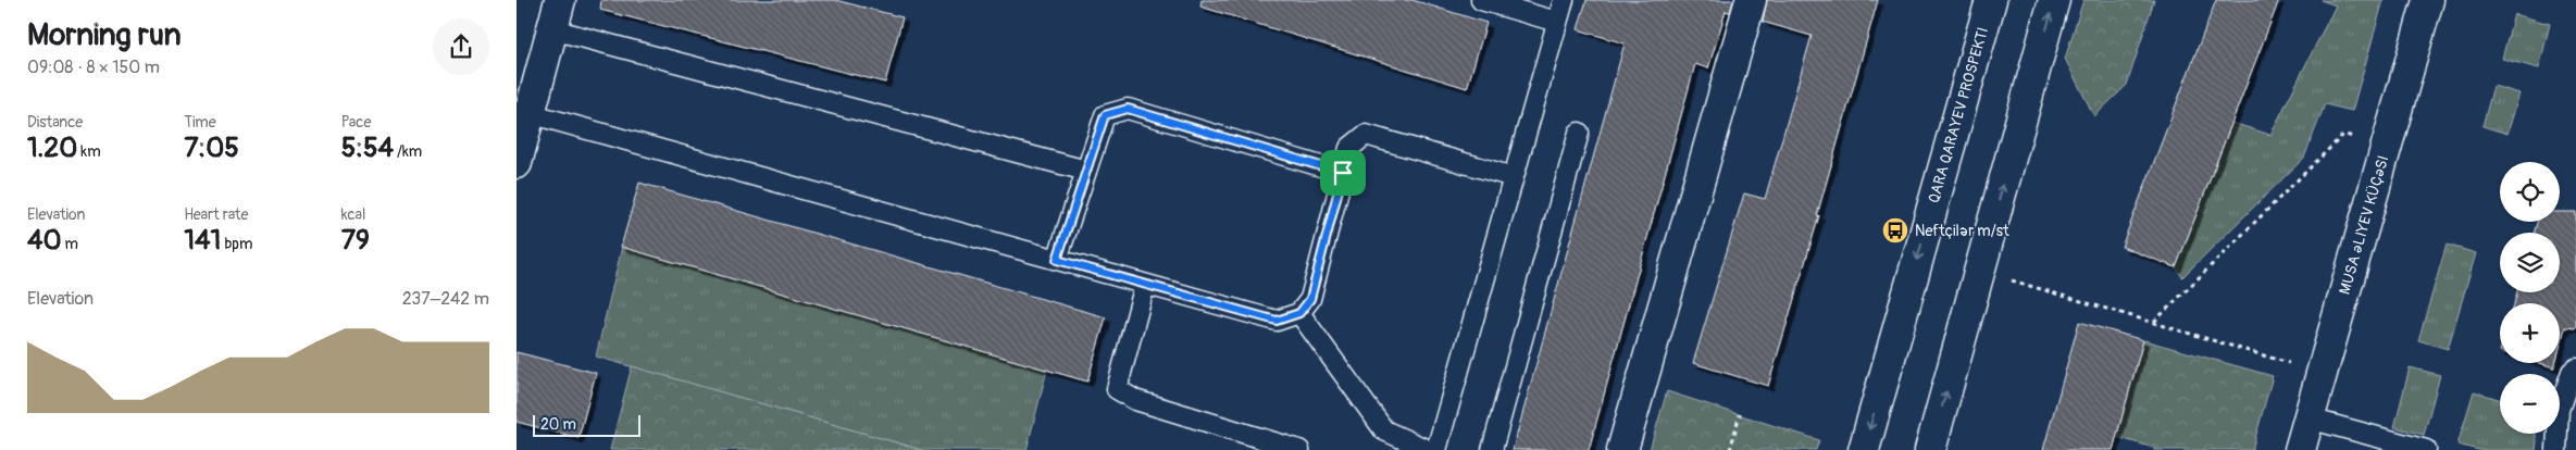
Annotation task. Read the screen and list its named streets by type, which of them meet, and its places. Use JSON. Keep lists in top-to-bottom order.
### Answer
{
  "streets": {
    "street": ["QARA QARAYEV PROSPEKTI", "MUSA ƏLIYEV KÜÇƏSI"]
  },
  "places": {
    "bus stop": ["Neftçilər m/st"]
  },
  "scale_bar": "20 m",
  "page": {
    "heading": ["Morning run", "09:08 · 8 × 150 m"],
    "stats": [
      ["Distance", "1.20 km"],
      ["Time", "7:05"],
      ["Pace", "5:54 /km"],
      ["Elevation", "40 m"],
      ["Heart rate", "141 bpm"],
      ["kcal", "79"]
    ],
    "map_buttons": ["+", "−"],
    "chart": ["Elevation", "237–242 m"],
    "scale": "20 m"
  }
}
